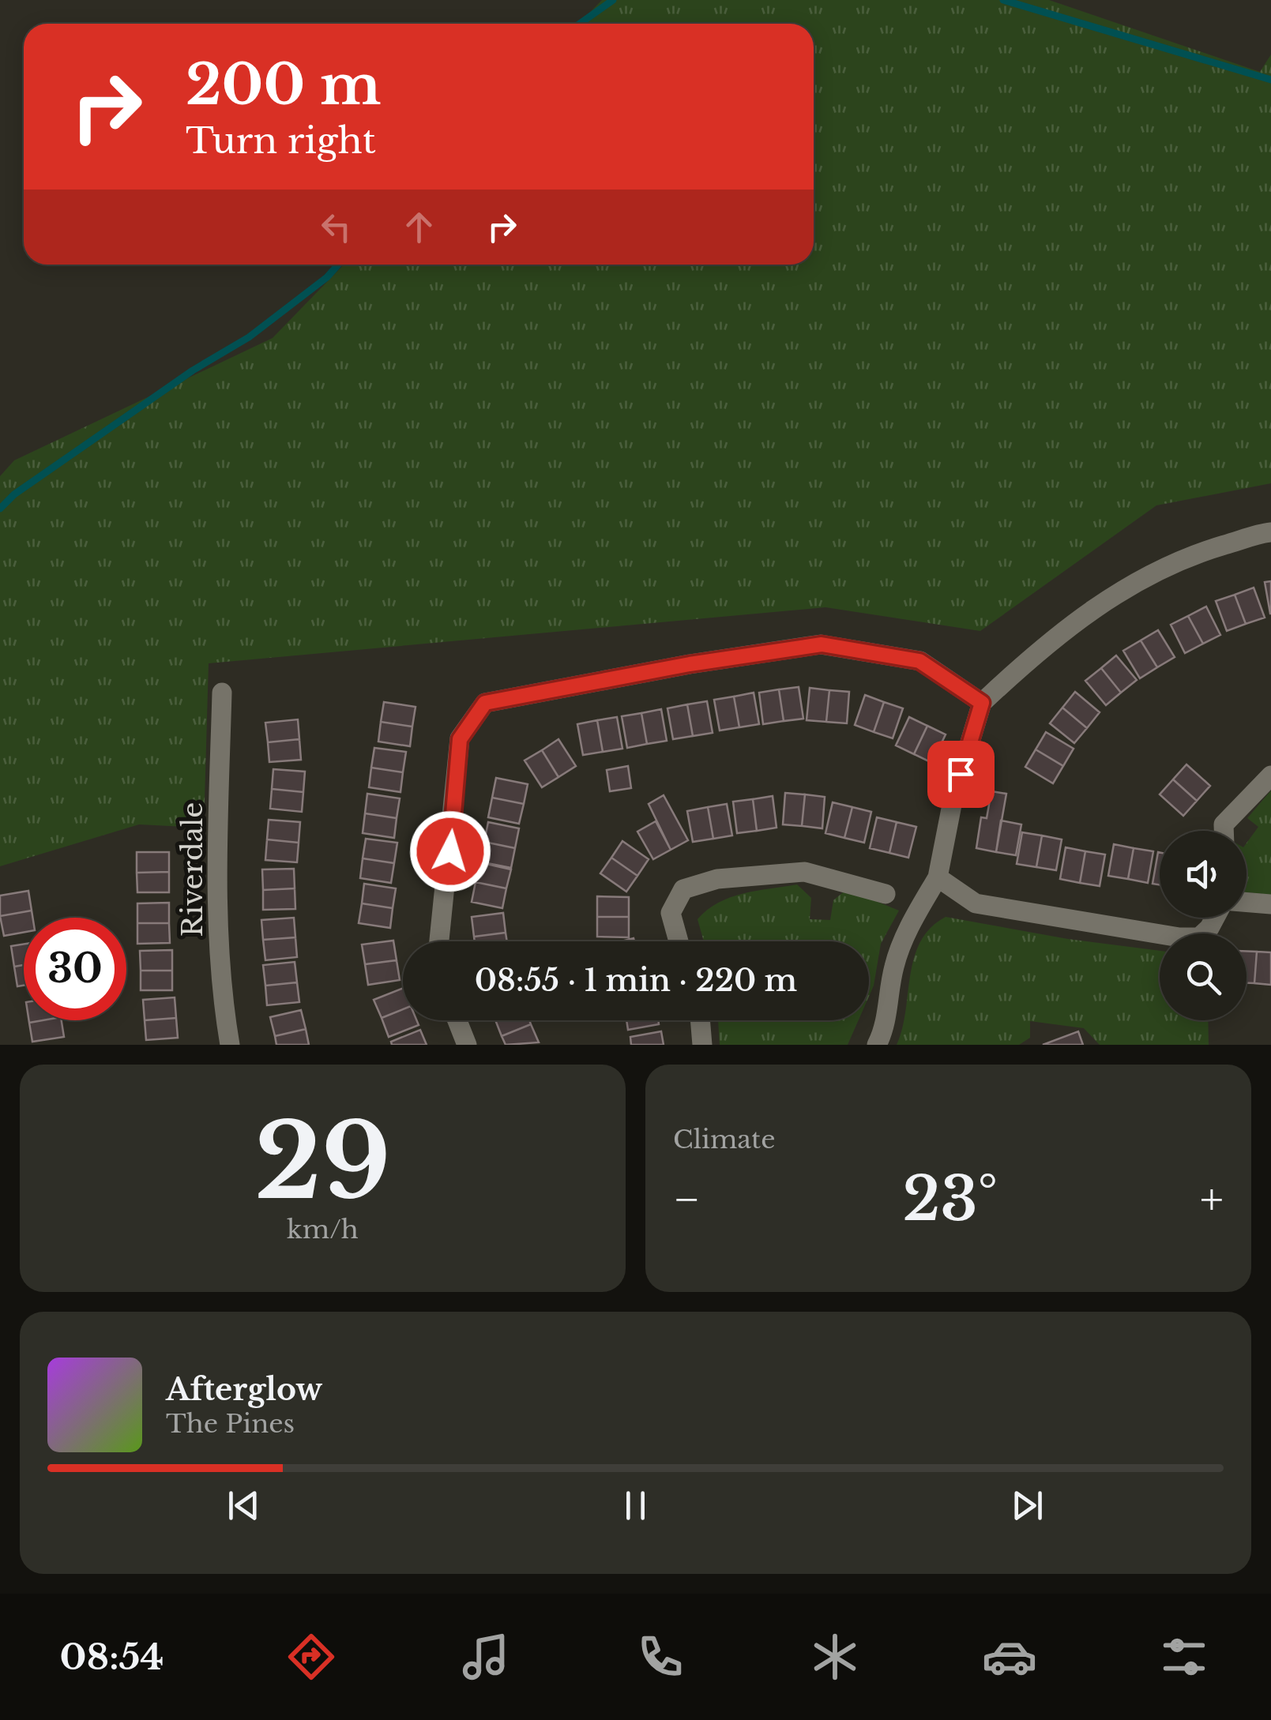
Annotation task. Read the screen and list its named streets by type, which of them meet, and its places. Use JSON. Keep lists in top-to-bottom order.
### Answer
{
  "streets": {
    "street": ["Riverdale"]
  },
  "page": {
    "turn": ["200 m", "Turn right"],
    "limit": "30",
    "trip": "08:55 · 1 min · 220 m",
    "tile": [
      ["29", "km/h"],
      "Climate"
    ],
    "heat": ["−", "23°", "+"],
    "song": ["Afterglow", "The Pines"],
    "tabs": "08:54"
  }
}
